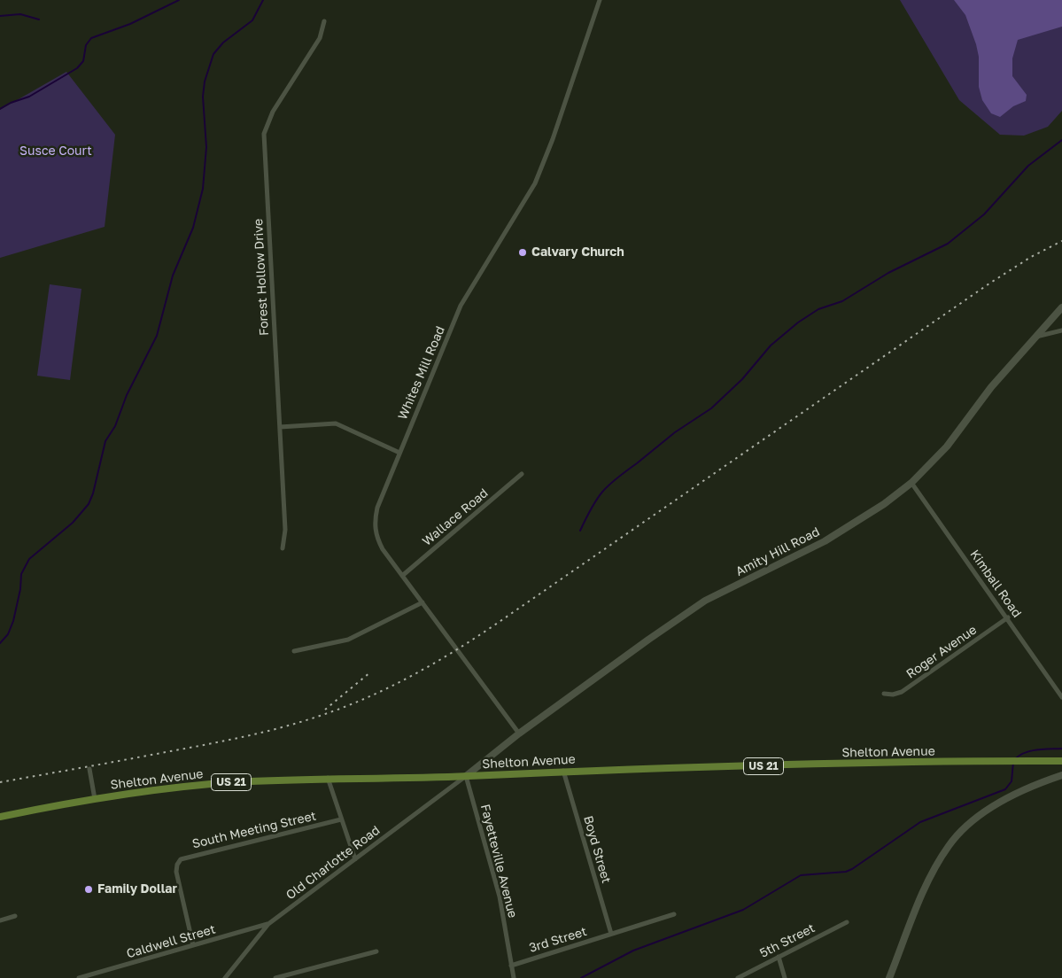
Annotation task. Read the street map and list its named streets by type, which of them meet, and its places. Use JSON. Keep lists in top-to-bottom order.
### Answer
{
  "streets": {
    "main road": ["Shelton Avenue", "US 21"],
    "street": [
      "Forest Hollow Drive",
      "Whites Mill Road",
      "Wallace Road",
      "Amity Hill Road",
      "Kimball Road",
      "Roger Avenue",
      "South Meeting Street",
      "Boyd Street",
      "Fayetteville Avenue",
      "Old Charlotte Road",
      "3rd Street",
      "5th Street",
      "Caldwell Street"
    ]
  },
  "crossings": [
    ["Whites Mill Road", "Wallace Road"],
    ["Whites Mill Road", "Amity Hill Road"],
    ["Amity Hill Road", "Kimball Road"],
    ["Amity Hill Road", "Shelton Avenue"],
    ["Amity Hill Road", "Fayetteville Avenue"],
    ["Amity Hill Road", "Old Charlotte Road"],
    ["Kimball Road", "Roger Avenue"],
    ["Shelton Avenue", "Boyd Street"],
    ["Shelton Avenue", "Fayetteville Avenue"],
    ["Shelton Avenue", "Old Charlotte Road"],
    ["South Meeting Street", "Caldwell Street"],
    ["Boyd Street", "3rd Street"],
    ["Fayetteville Avenue", "Old Charlotte Road"],
    ["Fayetteville Avenue", "3rd Street"],
    ["Old Charlotte Road", "Caldwell Street"]
  ],
  "parks": ["Susce Court"],
  "places": ["Calvary Church", "Family Dollar"]
}
